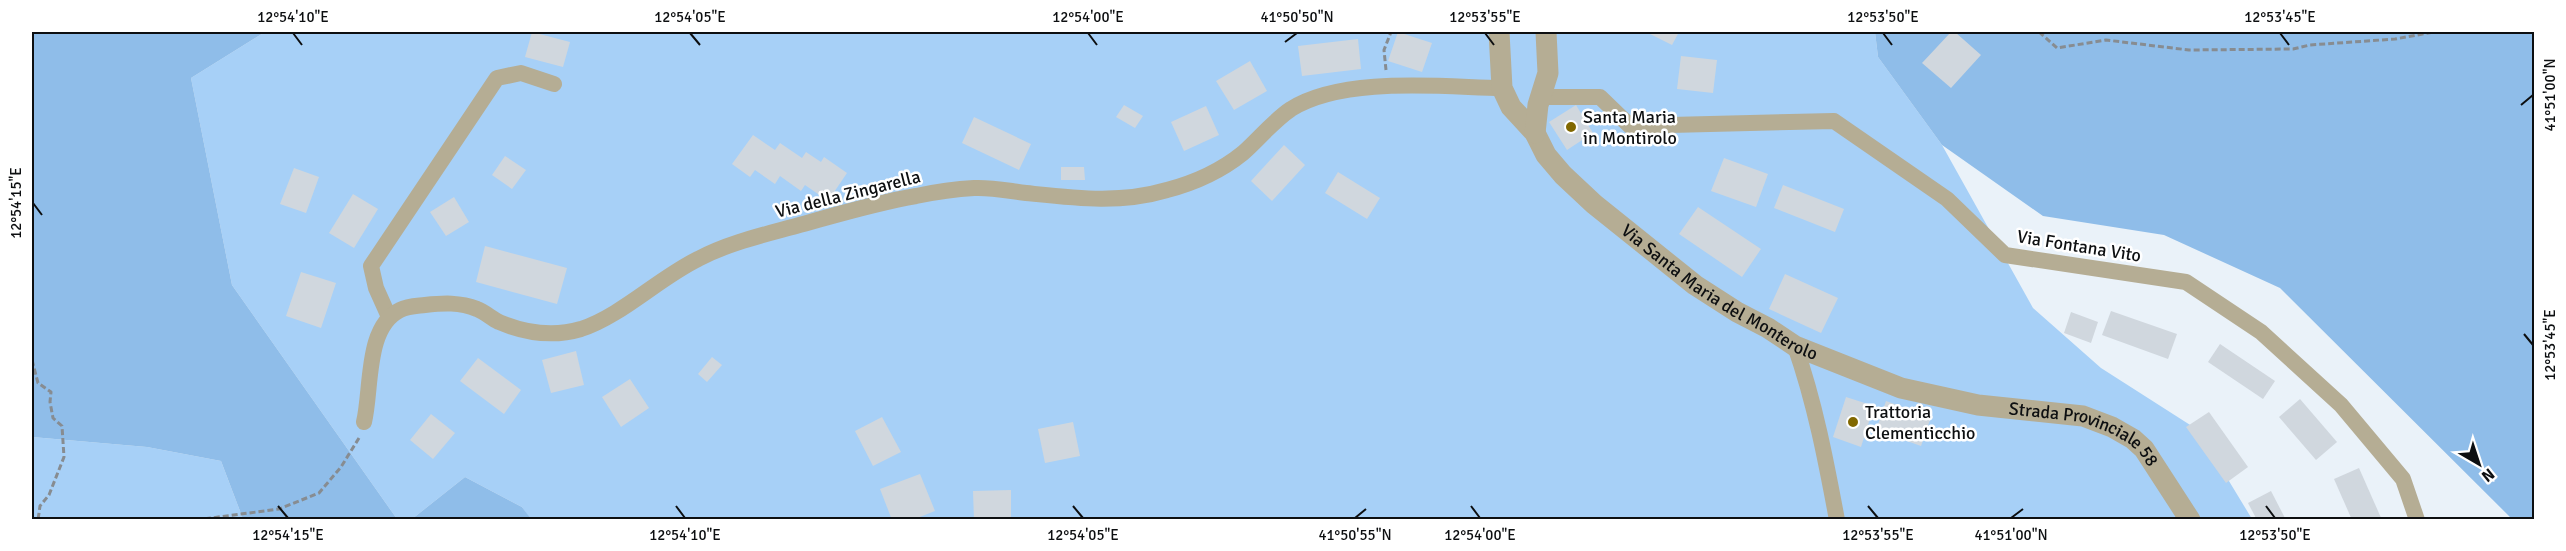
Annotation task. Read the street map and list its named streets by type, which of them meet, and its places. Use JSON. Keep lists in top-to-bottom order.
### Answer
{
  "streets": {
    "street": [
      "Via della Zingarella",
      "Via Fontana Vito",
      "Via Santa Maria del Monterolo",
      "Strada Provinciale 58"
    ]
  },
  "crossings": [
    ["Via Santa Maria del Monterolo", "Strada Provinciale 58"]
  ],
  "places": ["Santa Maria in Montirolo", "Trattoria Clementicchio"],
  "north": "bottom right",
  "coordinates": [
    "12°54'10\"E",
    "12°54'05\"E",
    "12°54'00\"E",
    "41°50'50\"N",
    "12°53'55\"E",
    "12°53'50\"E",
    "12°53'45\"E",
    "41°51'00\"N",
    "12°54'15\"E",
    "41°50'55\"N"
  ]
}
